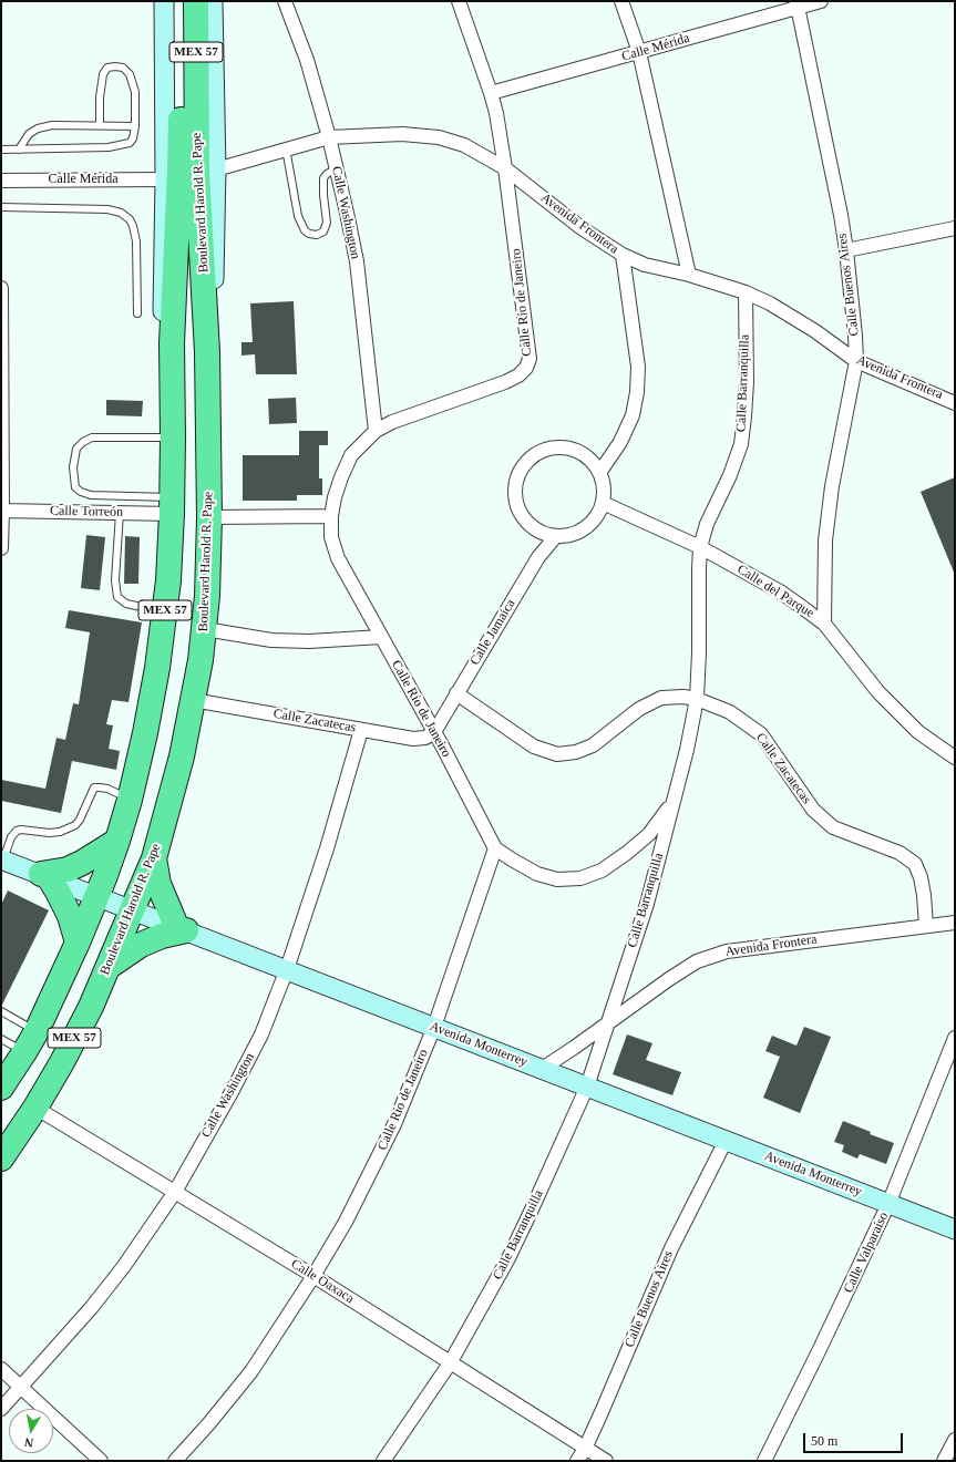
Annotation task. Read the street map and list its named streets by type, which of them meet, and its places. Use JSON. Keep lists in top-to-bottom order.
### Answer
{
  "streets": {
    "highway": ["MEX 57", "Boulevard Harold R. Pape"],
    "street": [
      "Calle Mérida",
      "Calle Washington",
      "Avenida Frontera",
      "Calle Buenos Aires",
      "Calle Río de Janeiro",
      "Calle Barranquilla",
      "Calle Torreón",
      "Calle del Parque",
      "Calle Jamaica",
      "Calle Zacatecas",
      "Avenida Monterrey",
      "Calle Valparaíso",
      "Calle Oaxaca"
    ]
  },
  "crossings": [
    ["Calle Mérida", "Calle Buenos Aires"],
    ["Calle Mérida", "Calle Río de Janeiro"],
    ["Boulevard Harold R. Pape", "Calle Torreón"],
    ["Boulevard Harold R. Pape", "Calle Zacatecas"],
    ["Boulevard Harold R. Pape", "Avenida Monterrey"],
    ["Boulevard Harold R. Pape", "Calle Oaxaca"],
    ["Calle Washington", "Avenida Frontera"],
    ["Calle Washington", "Calle Río de Janeiro"],
    ["Calle Washington", "Calle Zacatecas"],
    ["Calle Washington", "Avenida Monterrey"],
    ["Calle Washington", "Calle Oaxaca"],
    ["Avenida Frontera", "Calle Buenos Aires"],
    ["Avenida Frontera", "Calle Río de Janeiro"],
    ["Avenida Frontera", "Calle Barranquilla"],
    ["Avenida Frontera", "Calle Zacatecas"],
    ["Avenida Frontera", "Avenida Monterrey"],
    ["Calle Buenos Aires", "Calle del Parque"],
    ["Calle Buenos Aires", "Avenida Monterrey"],
    ["Calle Buenos Aires", "Calle Oaxaca"],
    ["Calle Río de Janeiro", "Calle Jamaica"],
    ["Calle Río de Janeiro", "Calle Zacatecas"],
    ["Calle Río de Janeiro", "Avenida Monterrey"],
    ["Calle Río de Janeiro", "Calle Oaxaca"],
    ["Calle Barranquilla", "Calle del Parque"],
    ["Calle Barranquilla", "Calle Zacatecas"],
    ["Calle Barranquilla", "Avenida Monterrey"],
    ["Calle Barranquilla", "Calle Oaxaca"],
    ["Calle del Parque", "Calle Jamaica"],
    ["Calle Jamaica", "Calle Zacatecas"],
    ["Avenida Monterrey", "Calle Valparaíso"]
  ],
  "scale_bar": "50 m",
  "north": "bottom"
}
